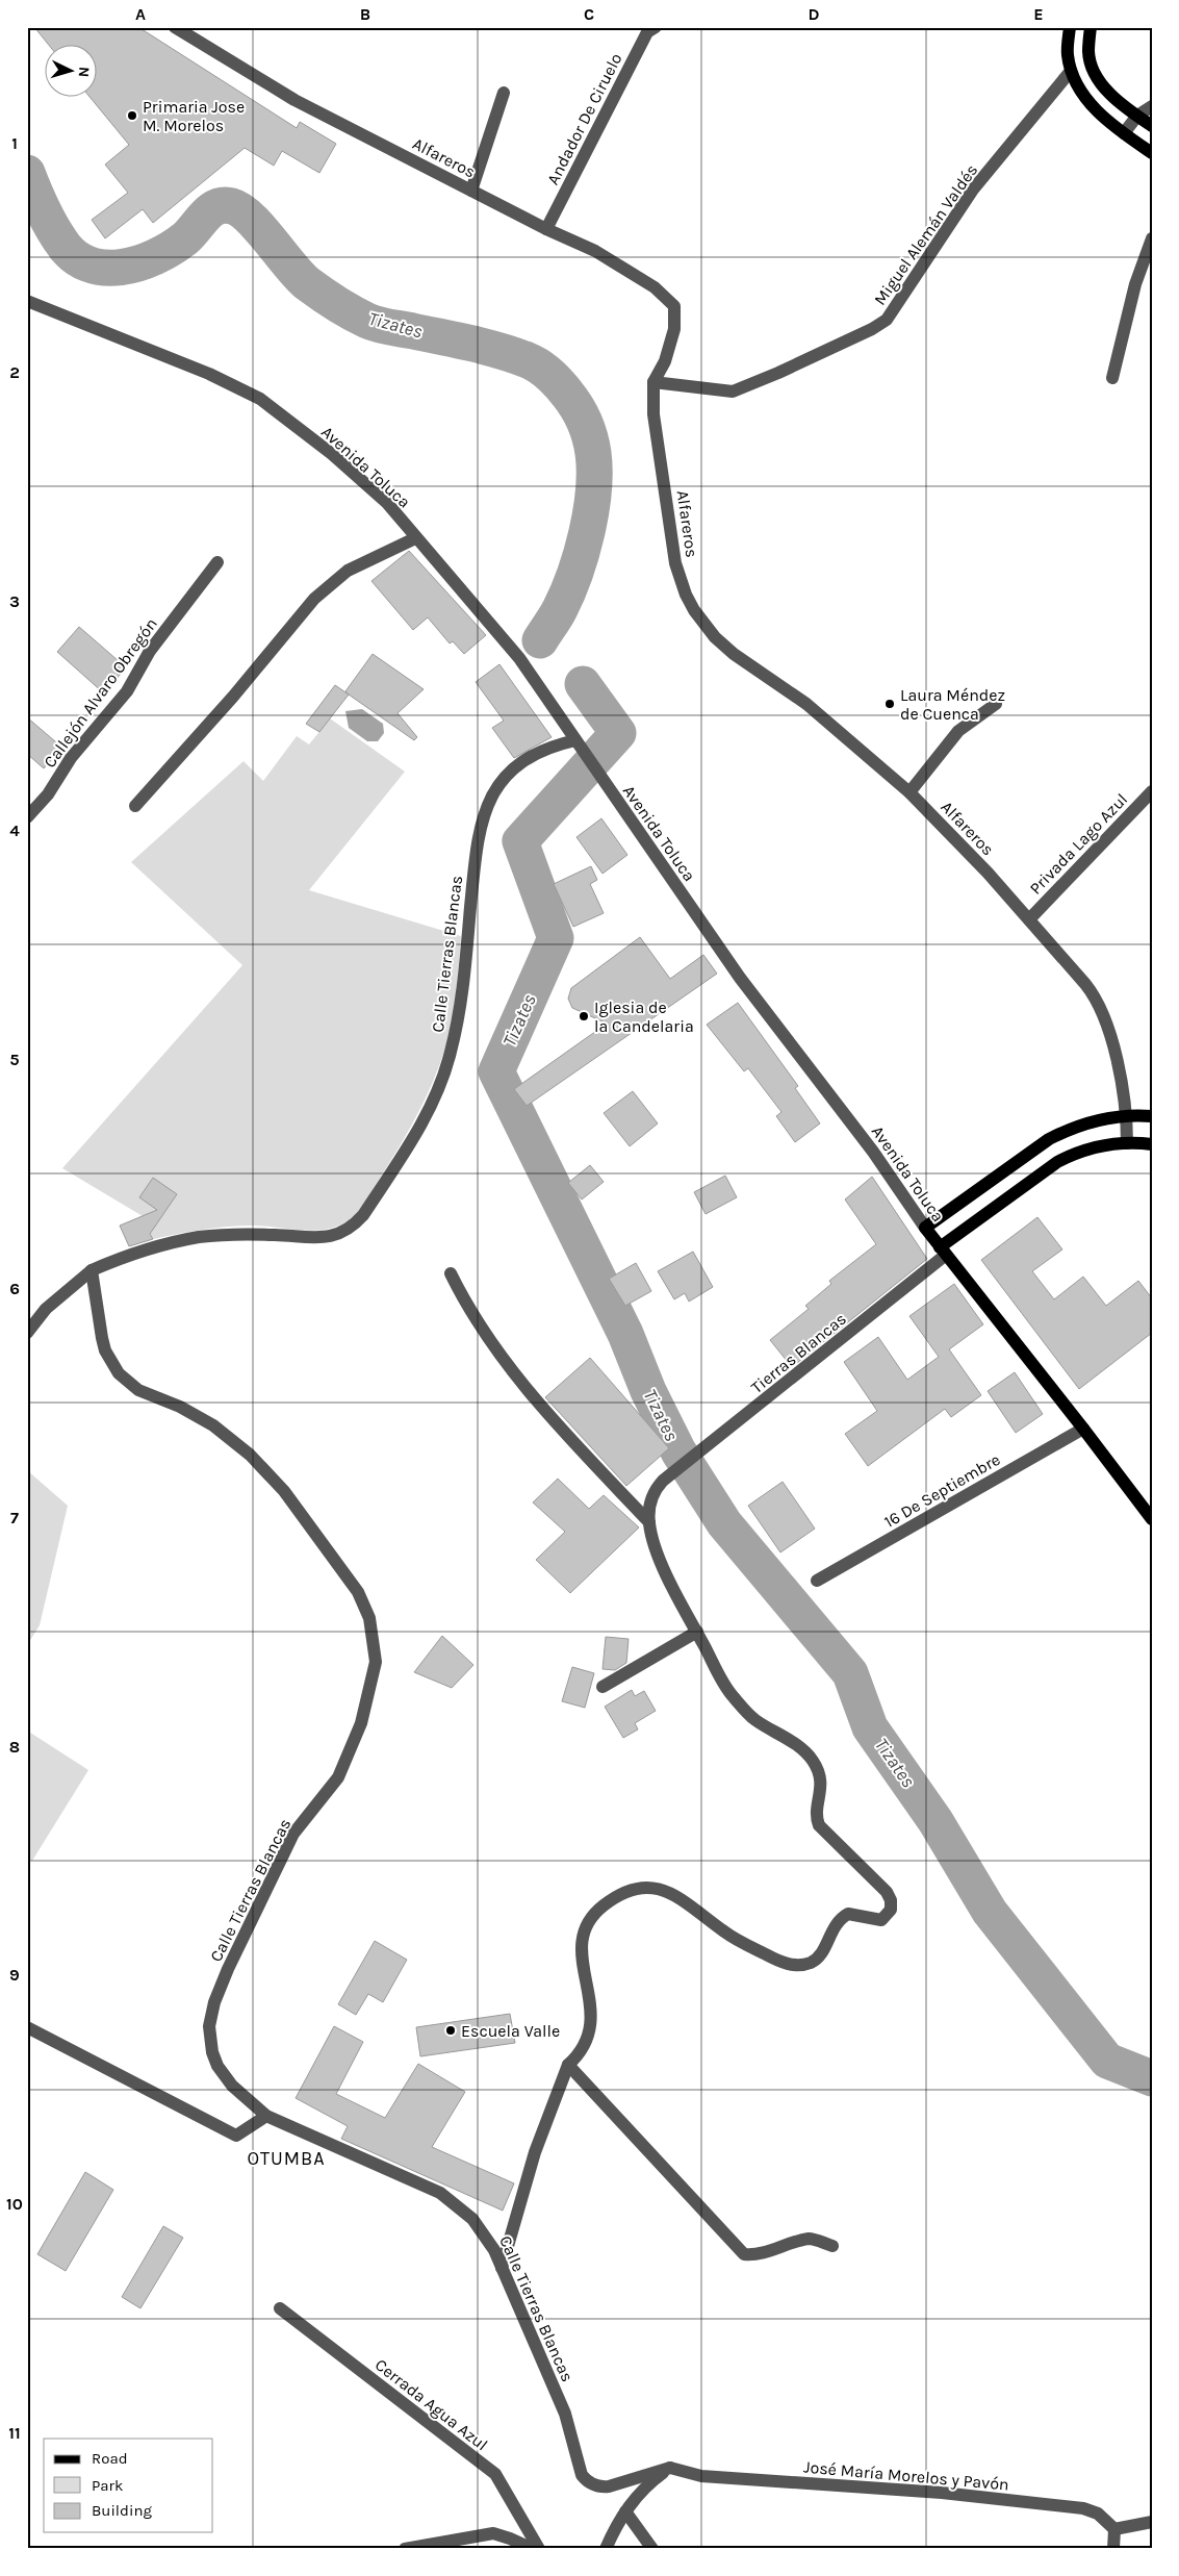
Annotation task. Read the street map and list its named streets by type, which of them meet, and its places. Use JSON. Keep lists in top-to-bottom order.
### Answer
{
  "streets": {
    "main road": ["Avenida Toluca"],
    "street": [
      "Andador De Ciruelo",
      "Alfareros",
      "Miguel Alemán Valdés",
      "Callejón Alvaro Obregón",
      "Privada Lago Azul",
      "Calle Tierras Blancas",
      "Tierras Blancas",
      "16 De Septiembre",
      "Cerrada Agua Azul",
      "José María Morelos y Pavón"
    ]
  },
  "crossings": [
    ["Andador De Ciruelo", "Alfareros"],
    ["Alfareros", "Miguel Alemán Valdés"],
    ["Alfareros", "Privada Lago Azul"],
    ["Avenida Toluca", "Calle Tierras Blancas"],
    ["Avenida Toluca", "Tierras Blancas"],
    ["Avenida Toluca", "16 De Septiembre"],
    ["Calle Tierras Blancas", "José María Morelos y Pavón"]
  ],
  "districts": ["OTUMBA"],
  "water": ["Tizates"],
  "places": [
    "Primaria Jose M. Morelos",
    "Laura Méndez de Cuenca",
    "Iglesia de la Candelaria",
    "Escuela Valle"
  ],
  "legend": ["Road", "Park", "Building"],
  "north": "right",
  "grid": {
    "columns": [
      "A",
      "B",
      "C",
      "D",
      "E"
    ],
    "rows": [
      "1",
      "2",
      "3",
      "4",
      "5",
      "6",
      "7",
      "8",
      "9",
      "10",
      "11"
    ]
  }
}
